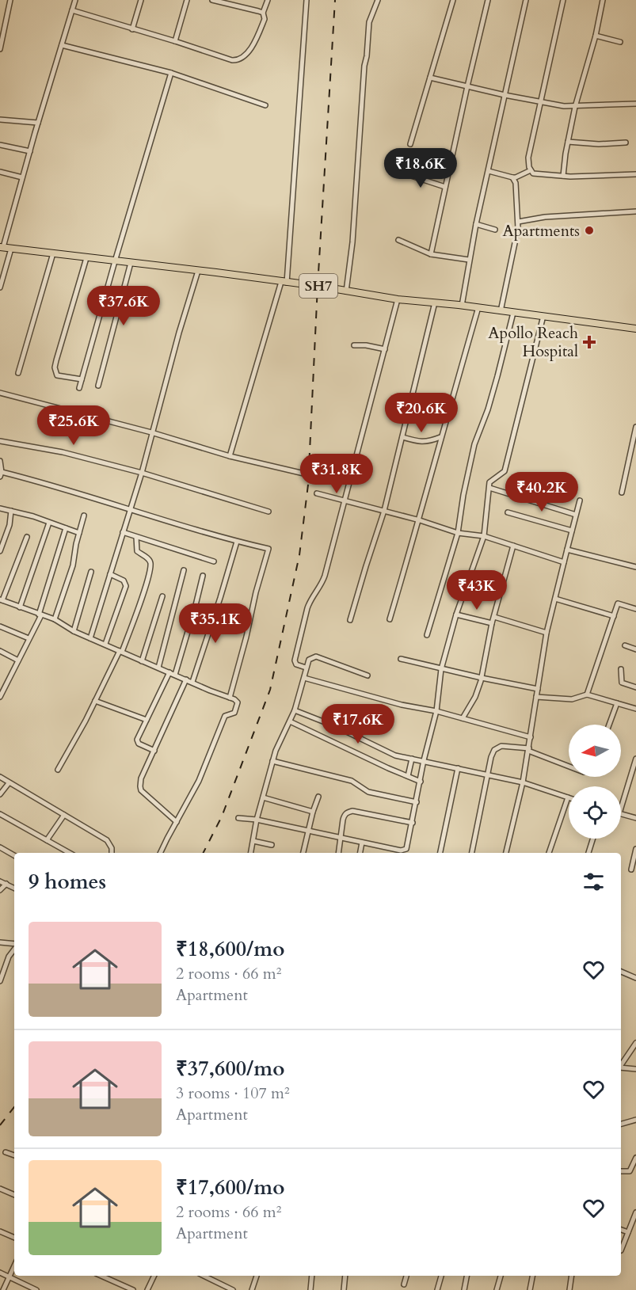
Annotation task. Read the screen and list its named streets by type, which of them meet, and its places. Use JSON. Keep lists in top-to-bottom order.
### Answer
{
  "streets": {
    "main road": ["SH7"]
  },
  "places": {
    "other": ["Apartments"],
    "health": ["Apollo Reach Hospital"]
  },
  "north": "left",
  "page": {
    "price": [
      "₹18.6K",
      "₹37.6K",
      "₹20.6K",
      "₹25.6K",
      "₹31.8K",
      "₹40.2K",
      "₹43K",
      "₹35.1K",
      "₹17.6K"
    ],
    "heading": "9 homes",
    "list": [
      {
        "name": "₹18,600/mo",
        "note": "2 rooms · 66 m² · Apartment"
      },
      {
        "name": "₹37,600/mo",
        "note": "3 rooms · 107 m² · Apartment"
      },
      {
        "name": "₹17,600/mo",
        "note": "2 rooms · 66 m² · Apartment"
      }
    ]
  }
}
